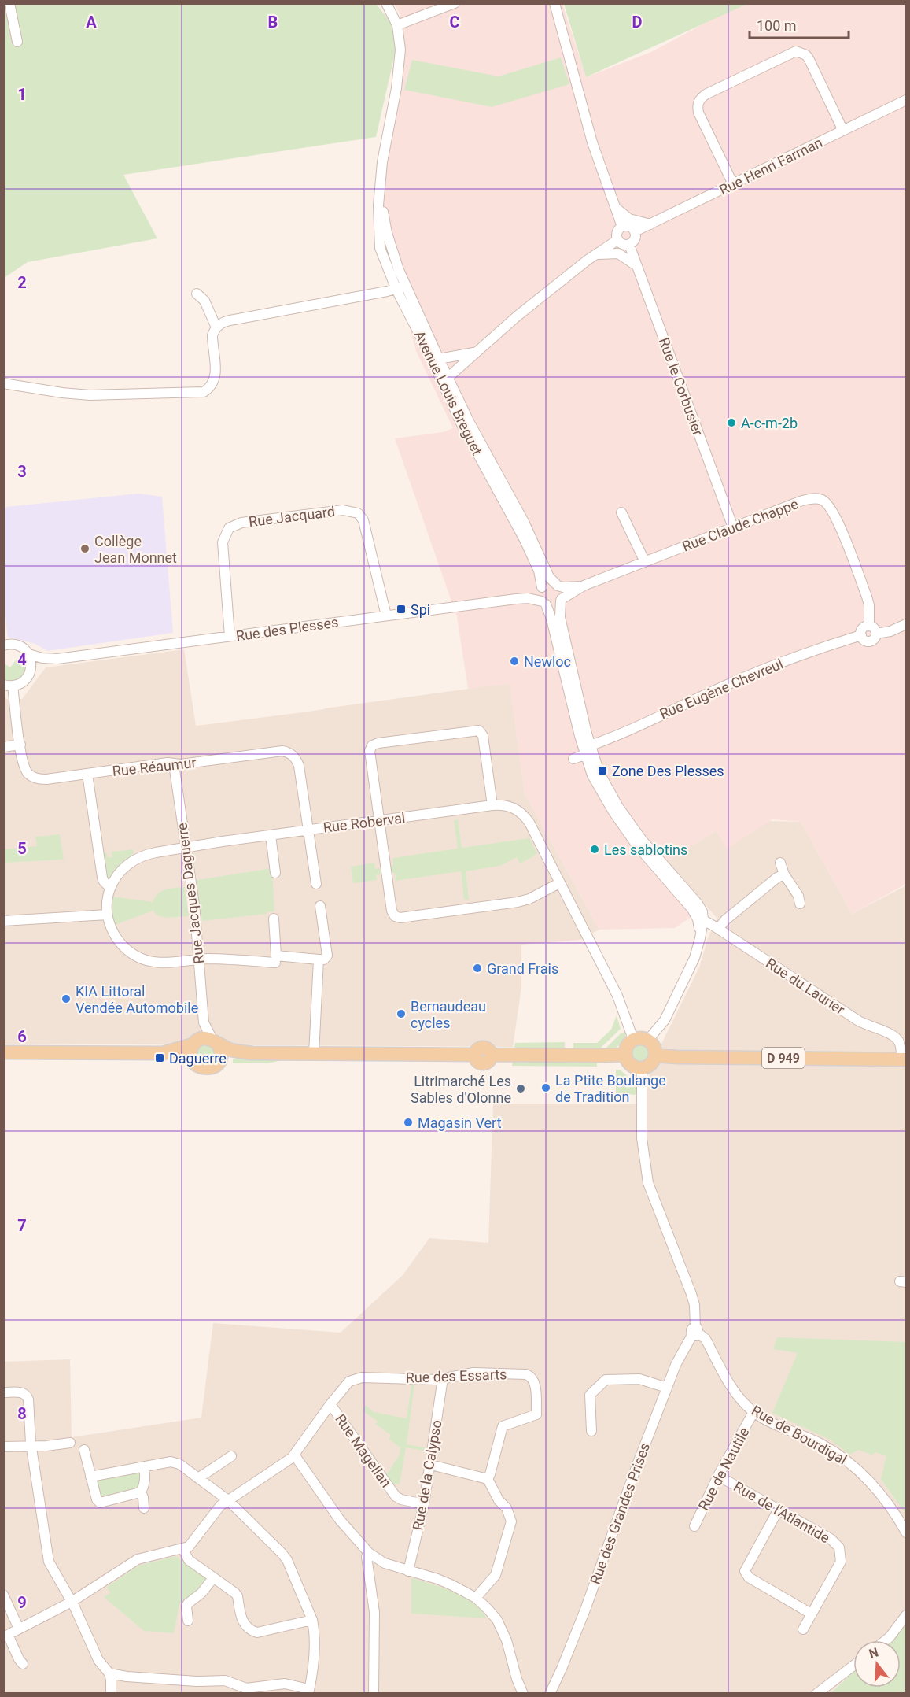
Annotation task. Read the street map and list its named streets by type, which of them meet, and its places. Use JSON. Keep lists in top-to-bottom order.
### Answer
{
  "streets": {
    "main road": ["D 949"],
    "street": [
      "Rue Henri Farman",
      "Rue le Corbusier",
      "Avenue Louis Breguet",
      "Rue Jacquard",
      "Rue Claude Chappe",
      "Rue des Plesses",
      "Rue Eugène Chevreul",
      "Rue Réaumur",
      "Rue Roberval",
      "Rue Jacques Daguerre",
      "Rue du Laurier",
      "Rue des Essarts",
      "Rue de Bourdigal",
      "Rue Magellan",
      "Rue de Nautile",
      "Rue de la Calypso",
      "Rue de l'Atlantide",
      "Rue des Grandes Prises"
    ]
  },
  "crossings": [
    ["Rue Henri Farman", "Rue le Corbusier"],
    ["Rue le Corbusier", "Rue Claude Chappe"],
    ["Avenue Louis Breguet", "Rue Claude Chappe"],
    ["Avenue Louis Breguet", "Rue des Plesses"],
    ["Rue Jacquard", "Rue des Plesses"],
    ["Rue Claude Chappe", "Rue des Plesses"],
    ["Rue Claude Chappe", "Rue Eugène Chevreul"],
    ["Rue des Plesses", "Rue Réaumur"],
    ["Rue Réaumur", "Rue Roberval"],
    ["Rue Réaumur", "Rue Jacques Daguerre"],
    ["Rue Roberval", "Rue Jacques Daguerre"],
    ["Rue Roberval", "D 949"],
    ["Rue du Laurier", "D 949"],
    ["Rue des Essarts", "Rue Magellan"],
    ["Rue des Essarts", "Rue de la Calypso"],
    ["Rue de Bourdigal", "Rue de Nautile"],
    ["Rue de Bourdigal", "Rue des Grandes Prises"],
    ["Rue Magellan", "Rue de la Calypso"],
    ["Rue de Nautile", "Rue de l'Atlantide"]
  ],
  "places": {
    "other": [
      "A-c-m-2b",
      "Collège Jean Monnet",
      "Newloc",
      "Les sablotins",
      "Grand Frais",
      "KIA Littoral Vendée Automobile",
      "Bernaudeau cycles",
      "La Ptite Boulange de Tradition",
      "Litrimarché Les Sables d'Olonne",
      "Magasin Vert"
    ],
    "transit": ["Spi", "Zone Des Plesses", "Daguerre"]
  },
  "scale_bar": "100 m",
  "north": "top",
  "grid": {
    "columns": [
      "A",
      "B",
      "C",
      "D"
    ],
    "rows": [
      "1",
      "2",
      "3",
      "4",
      "5",
      "6",
      "7",
      "8",
      "9"
    ]
  }
}
